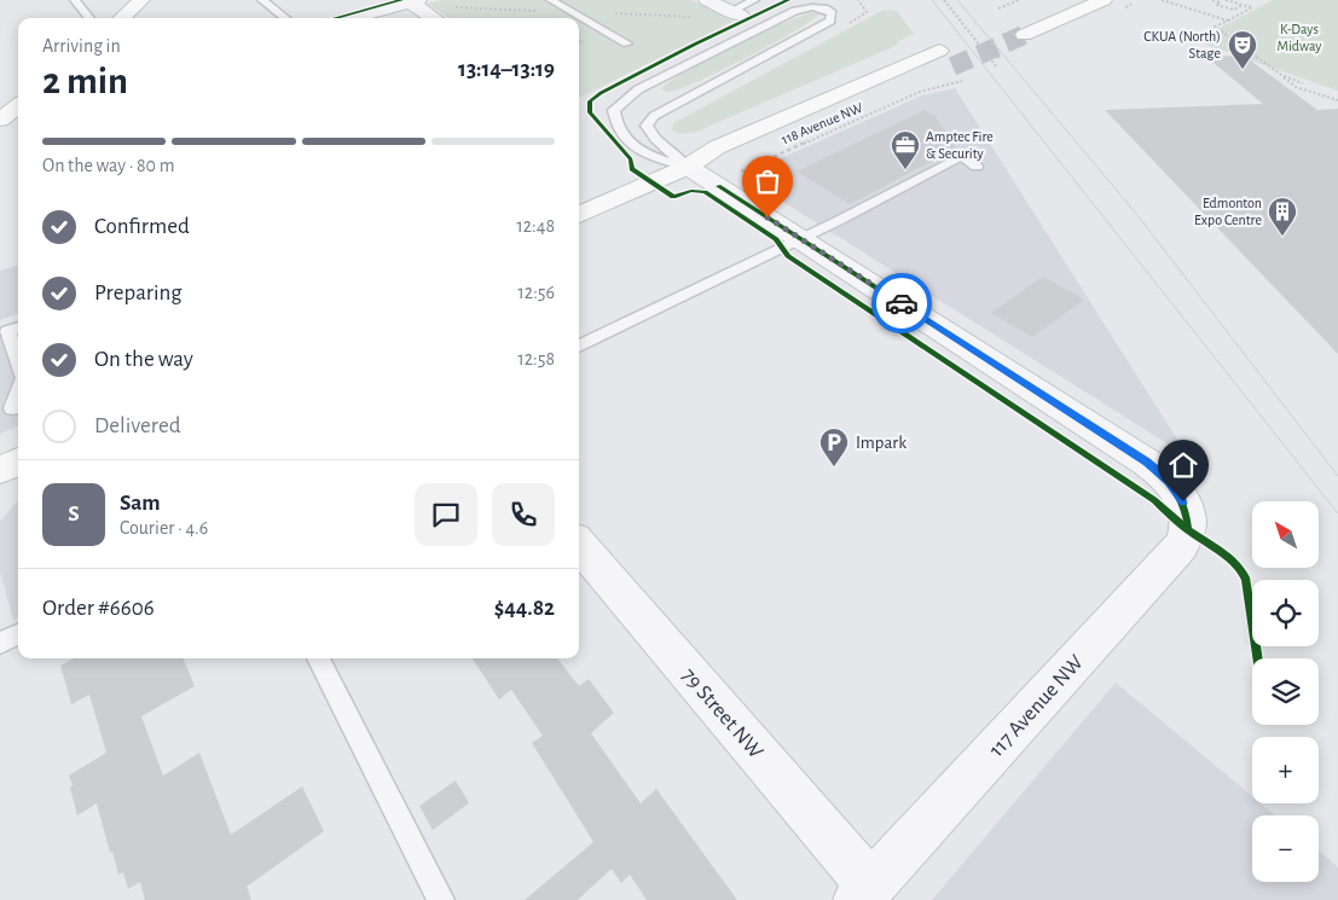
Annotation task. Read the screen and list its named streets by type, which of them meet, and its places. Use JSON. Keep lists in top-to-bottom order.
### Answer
{
  "streets": {
    "main road": ["118 Avenue NW"],
    "street": ["117 Avenue NW", "79 Street NW"]
  },
  "crossings": [
    ["117 Avenue NW", "79 Street NW"]
  ],
  "parks": ["K-Days Midway"],
  "places": {
    "theatre": ["CKUA (North) Stage"],
    "office": ["Amptec Fire & Security"],
    "building": ["Edmonton Expo Centre"],
    "parking": ["Impark"]
  },
  "north": "top left",
  "page": {
    "heading": ["2 min", "Arriving in", "13:14–13:19"],
    "panel": [
      "Sam",
      "Courier · 4.6",
      "Order #6606",
      "$44.82"
    ],
    "bar": "On the way · 80 m",
    "list": [
      ["Confirmed", "12:48"],
      ["Preparing", "12:56"],
      ["On the way", "12:58"],
      "Delivered"
    ],
    "round": "S",
    "map_buttons": ["+", "−"]
  }
}
